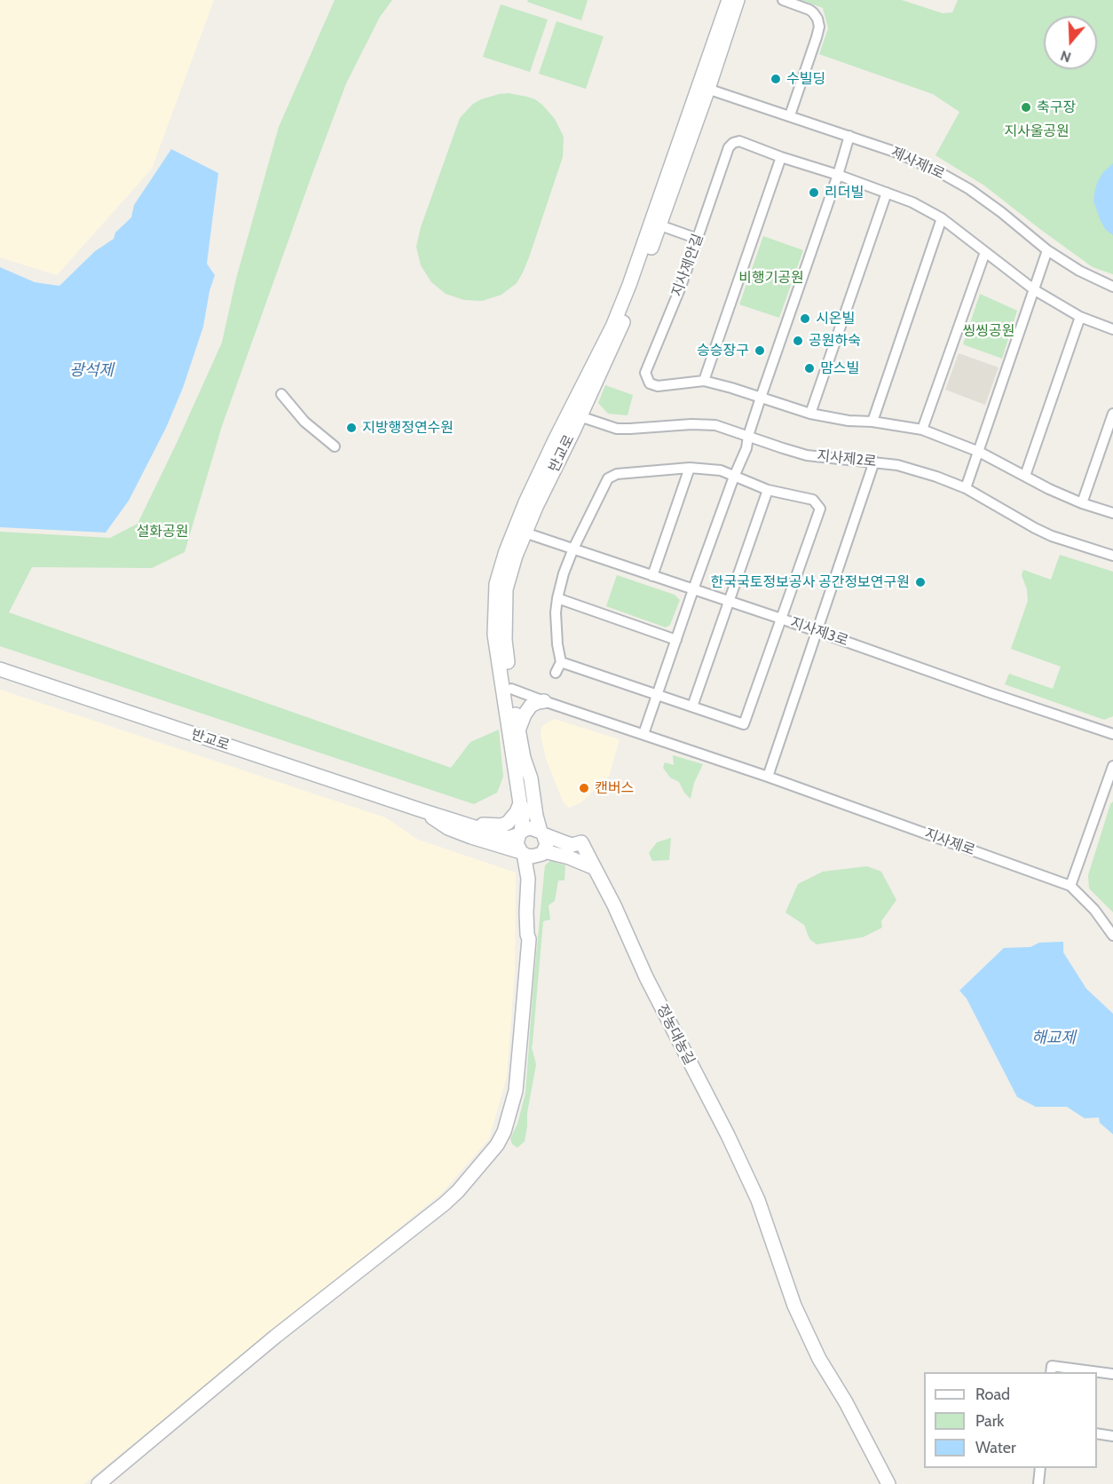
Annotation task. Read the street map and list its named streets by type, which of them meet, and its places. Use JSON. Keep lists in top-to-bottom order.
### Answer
{
  "streets": {
    "street": [
      "제사제1로",
      "지사제안길",
      "반교로",
      "지사제2로",
      "지사제3로",
      "지사제로",
      "정농대농길"
    ]
  },
  "crossings": [
    ["제사제1로", "반교로"],
    ["반교로", "지사제2로"],
    ["반교로", "지사제3로"],
    ["반교로", "지사제로"]
  ],
  "water": ["광석제", "해교제"],
  "parks": [
    "지사울공원",
    "비행기공원",
    "씽씽공원",
    "설화공원"
  ],
  "places": [
    "수빌딩",
    "축구장",
    "리더빌",
    "시온빌",
    "공원하숙",
    "승승장구",
    "맘스빌",
    "지방행정연수원",
    "한국국토정보공사 공간정보연구원",
    "캔버스"
  ],
  "legend": ["Road", "Park", "Water"],
  "north": "bottom"
}
